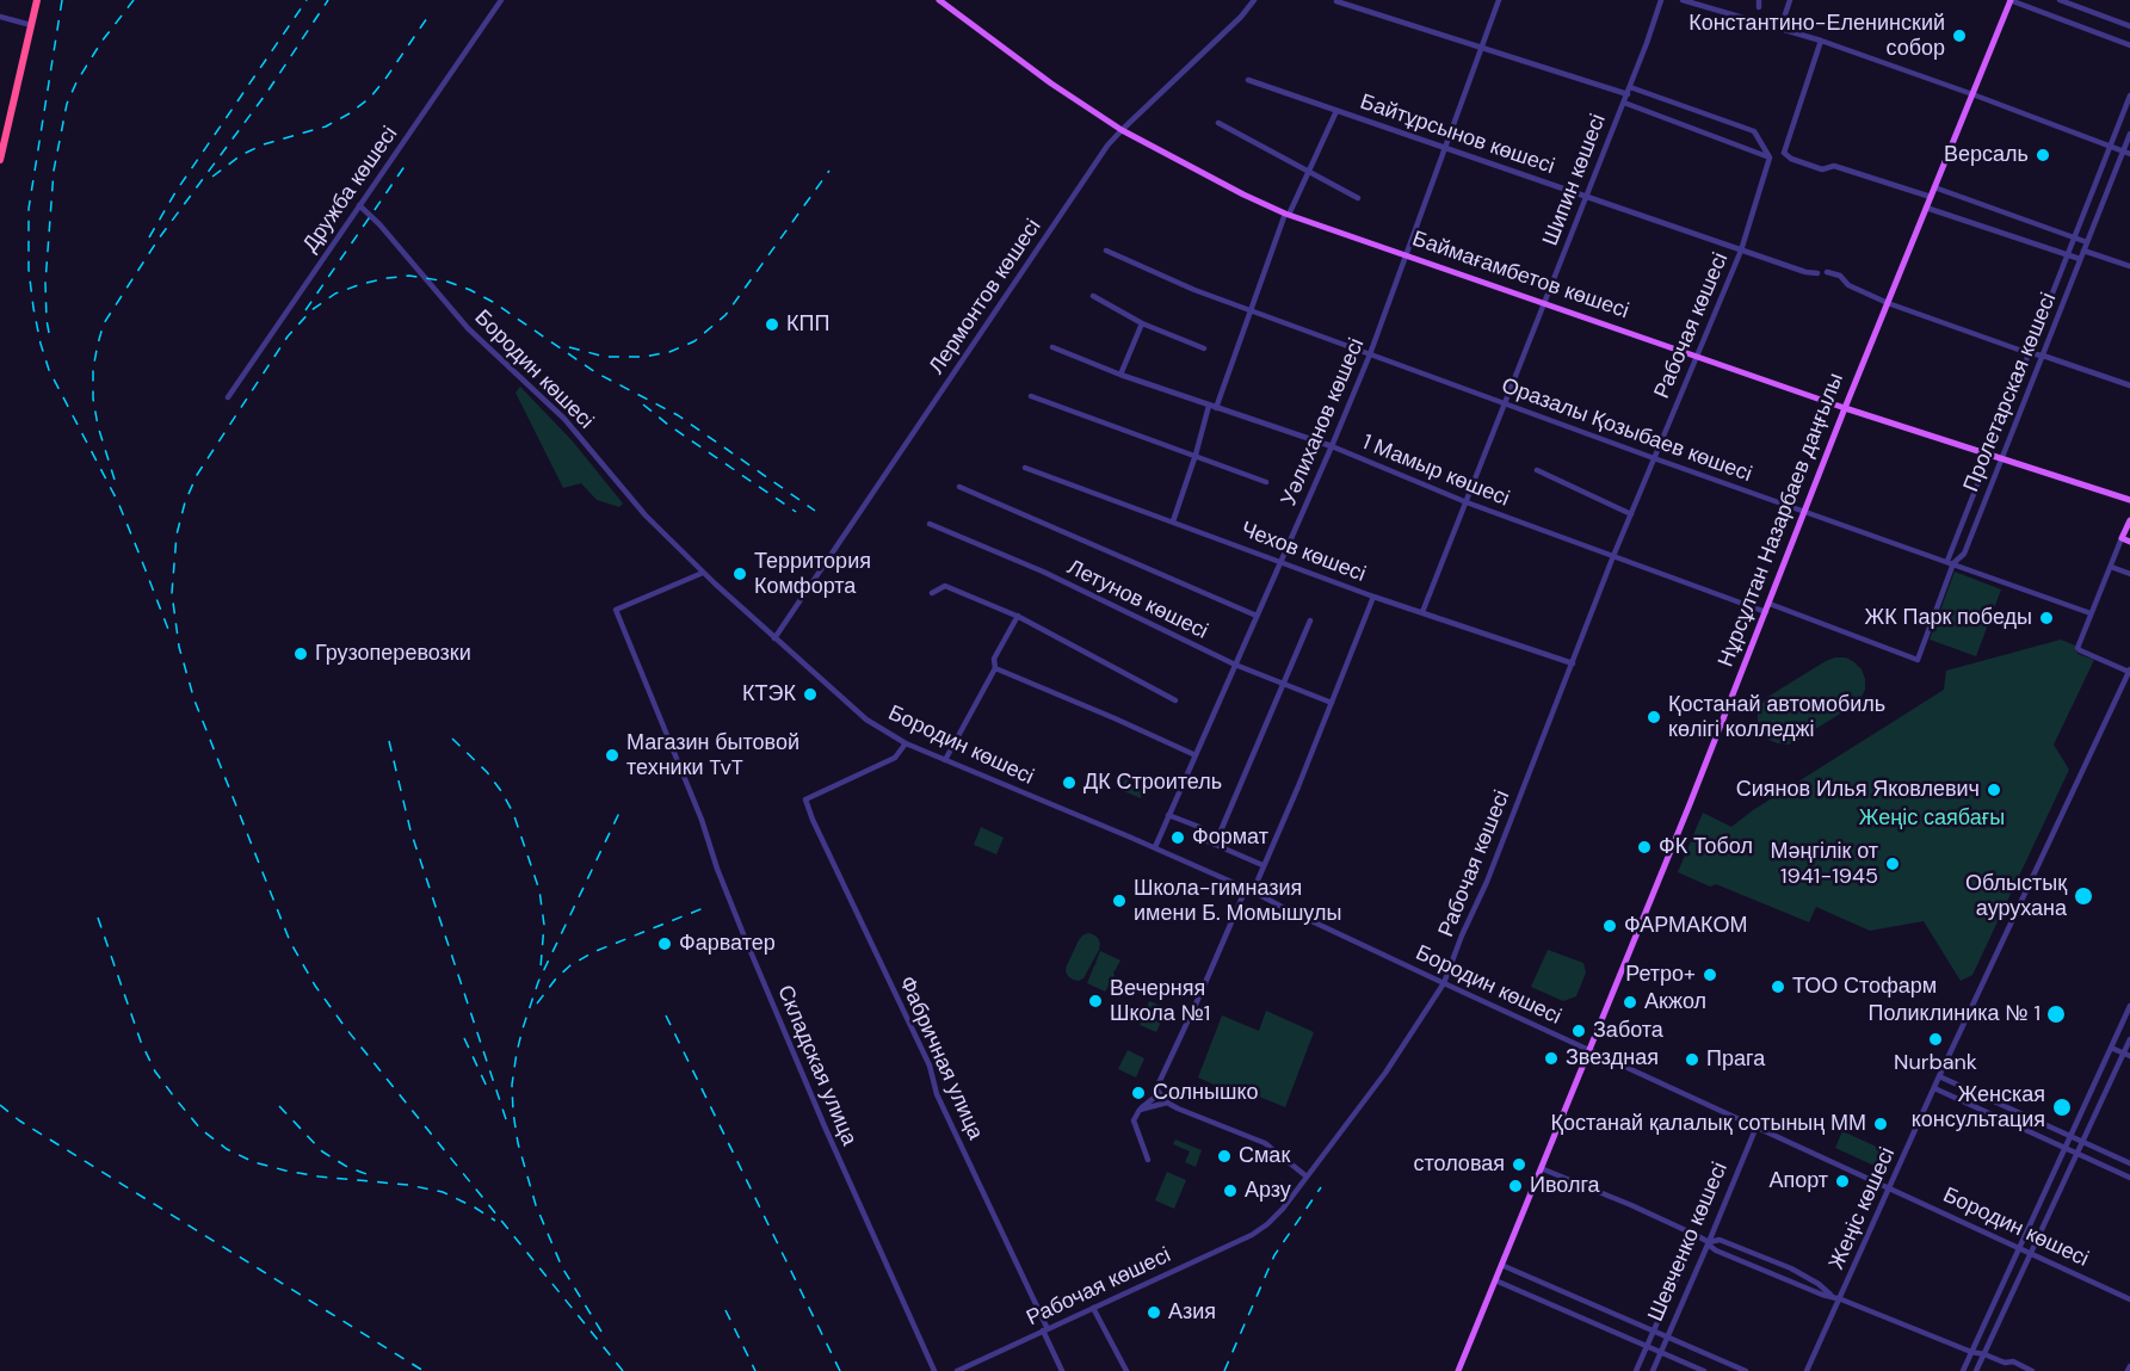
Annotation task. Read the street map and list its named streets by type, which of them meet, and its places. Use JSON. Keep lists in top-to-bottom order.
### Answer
{
  "streets": {
    "main road": ["Баймағамбетов көшесі", "Нұрсұлтан Назарбаев даңғылы"],
    "street": [
      "Байтұрсынов көшесі",
      "Шипин көшесі",
      "Дружба көшесі",
      "Лермонтов көшесі",
      "Рабочая көшесі",
      "Бородин көшесі",
      "Пролетарская көшесі",
      "Уәлиханов көшесі",
      "Оразалы Қозыбаев көшесі",
      "1 Мамыр көшесі",
      "Чехов көшесі",
      "Летунов көшесі",
      "Фабричная улица",
      "Складская улица",
      "Жеңіс көшесі",
      "Шевченко көшесі"
    ]
  },
  "crossings": [
    ["Байтұрсынов көшесі", "Шипин көшесі"],
    ["Байтұрсынов көшесі", "Рабочая көшесі"],
    ["Байтұрсынов көшесі", "Уәлиханов көшесі"],
    ["Шипин көшесі", "Баймағамбетов көшесі"],
    ["Шипин көшесі", "Оразалы Қозыбаев көшесі"],
    ["Шипин көшесі", "1 Мамыр көшесі"],
    ["Шипин көшесі", "Чехов көшесі"],
    ["Дружба көшесі", "Бородин көшесі"],
    ["Баймағамбетов көшесі", "Лермонтов көшесі"],
    ["Баймағамбетов көшесі", "Рабочая көшесі"],
    ["Баймағамбетов көшесі", "Пролетарская көшесі"],
    ["Баймағамбетов көшесі", "Уәлиханов көшесі"],
    ["Баймағамбетов көшесі", "Нұрсұлтан Назарбаев даңғылы"],
    ["Лермонтов көшесі", "Бородин көшесі"],
    ["Рабочая көшесі", "Бородин көшесі"],
    ["Рабочая көшесі", "Оразалы Қозыбаев көшесі"],
    ["Рабочая көшесі", "1 Мамыр көшесі"],
    ["Рабочая көшесі", "Чехов көшесі"],
    ["Рабочая көшесі", "Фабричная улица"],
    ["Бородин көшесі", "Уәлиханов көшесі"],
    ["Бородин көшесі", "Нұрсұлтан Назарбаев даңғылы"],
    ["Бородин көшесі", "Фабричная улица"],
    ["Бородин көшесі", "Складская улица"],
    ["Бородин көшесі", "Жеңіс көшесі"],
    ["Бородин көшесі", "Шевченко көшесі"],
    ["Пролетарская көшесі", "Оразалы Қозыбаев көшесі"],
    ["Пролетарская көшесі", "Нұрсұлтан Назарбаев даңғылы"],
    ["Уәлиханов көшесі", "Оразалы Қозыбаев көшесі"],
    ["Уәлиханов көшесі", "1 Мамыр көшесі"],
    ["Уәлиханов көшесі", "Чехов көшесі"],
    ["Уәлиханов көшесі", "Летунов көшесі"],
    ["Оразалы Қозыбаев көшесі", "Нұрсұлтан Назарбаев даңғылы"],
    ["1 Мамыр көшесі", "Нұрсұлтан Назарбаев даңғылы"]
  ],
  "parks": ["Жеңіс саябағы"],
  "places": [
    "Константино-Еленинский собор",
    "Версаль",
    "КПП",
    "Территория Комфорта",
    "ЖК Парк победы",
    "Грузоперевозки",
    "КТЭК",
    "Қостанай автомобиль көлігі колледжі",
    "Магазин бытовой техники TvT",
    "ДК Строитель",
    "Сиянов Илья Яковлевич",
    "Формат",
    "ФК Тобол",
    "Мәңгілік от 1941-1945",
    "Облыстық аурухана",
    "Школа-гимназия имени Б. Момышулы",
    "ФАРМАКОМ",
    "Фарватер",
    "Ретро+",
    "ТОО Стофарм",
    "Вечерняя Школа №1",
    "Акжол",
    "Поликлиника № 1",
    "Забота",
    "Nurbank",
    "Звездная",
    "Прага",
    "Солнышко",
    "Женская консультация",
    "Қостанай қалалық сотының ММ",
    "Смак",
    "столовая",
    "Апорт",
    "Иволга",
    "Арзу",
    "Азия"
  ]
}
